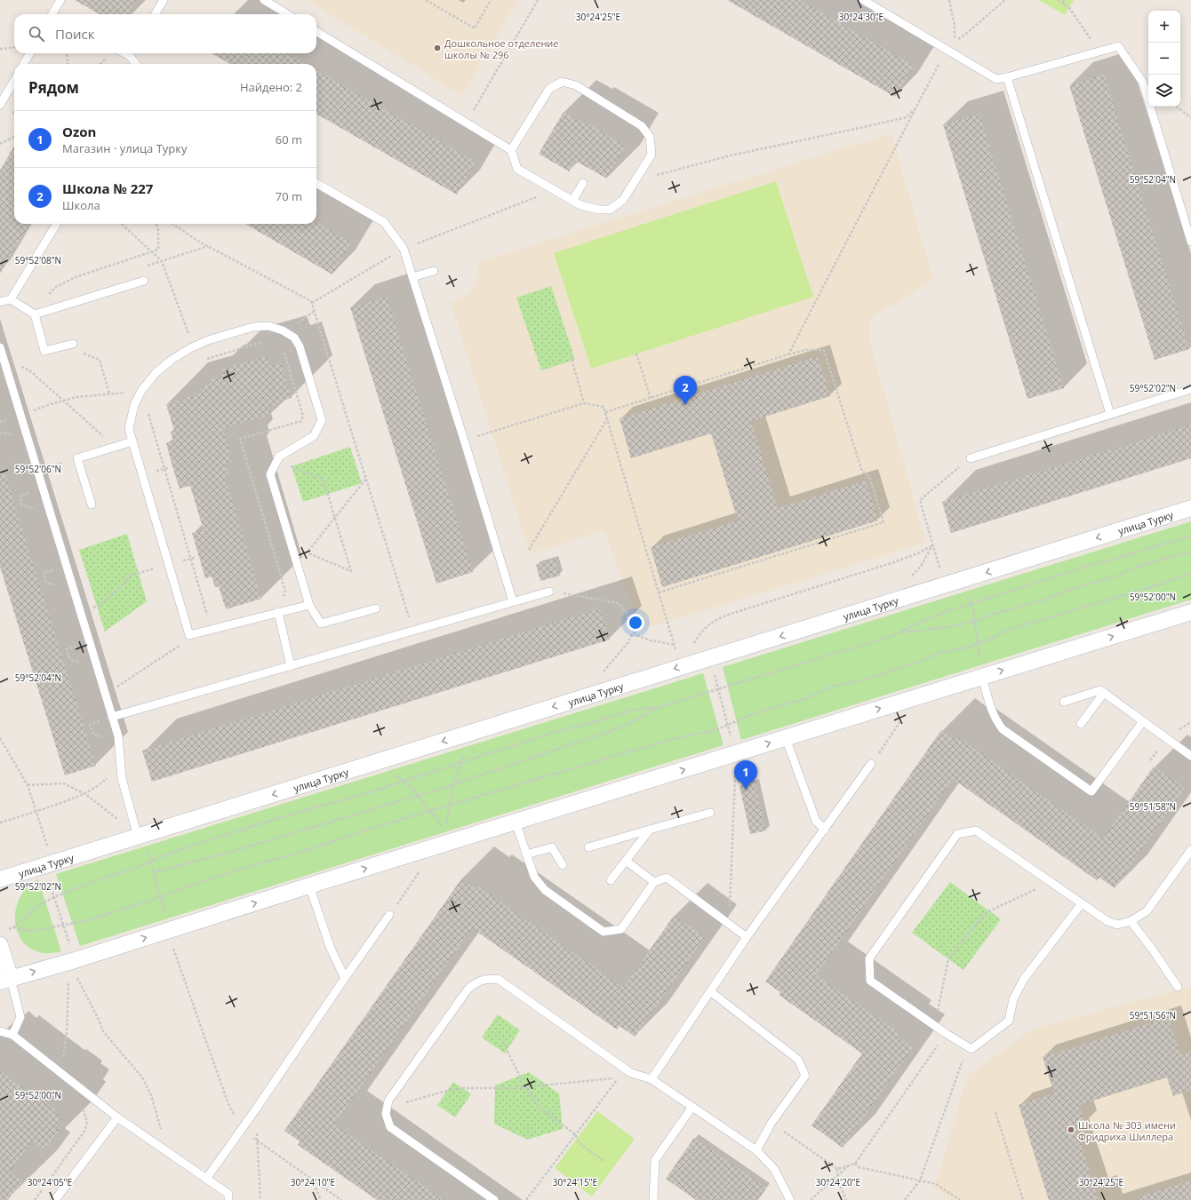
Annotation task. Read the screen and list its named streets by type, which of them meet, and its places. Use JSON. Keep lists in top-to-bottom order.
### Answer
{
  "streets": {
    "street": ["улица Турку"]
  },
  "places": ["Дошкольное отделение школы № 296", "Школа № 303 имени Фридриха Шиллера"],
  "page": {
    "map_buttons": ["+", "−"],
    "search": "Поиск",
    "heading": ["Рядом", "Найдено: 2"],
    "list": [
      {
        "mark": "1",
        "name": "Ozon",
        "note": "Магазин · улица Турку",
        "value": "60 m"
      },
      {
        "mark": "2",
        "name": "Школа № 227",
        "note": "Школа",
        "value": "70 m"
      }
    ],
    "pins": ["2", "1"]
  },
  "coordinates": [
    "30°24'25\"E",
    "30°24'30\"E",
    "59°52'04\"N",
    "59°52'08\"N",
    "59°52'02\"N",
    "59°52'06\"N",
    "59°52'00\"N",
    "59°51'58\"N",
    "59°51'56\"N",
    "30°24'05\"E",
    "30°24'10\"E",
    "30°24'15\"E",
    "30°24'20\"E"
  ]
}
